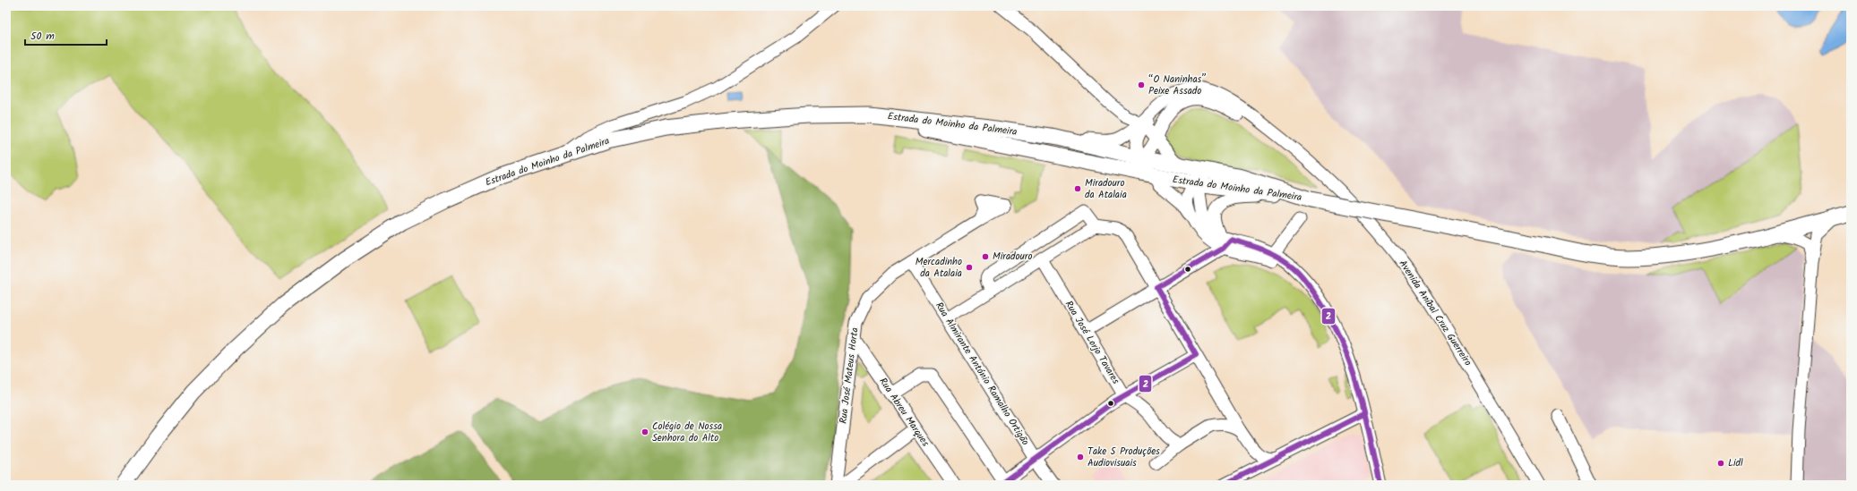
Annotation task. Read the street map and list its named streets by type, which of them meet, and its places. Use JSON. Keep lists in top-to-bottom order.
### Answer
{
  "streets": {
    "main road": ["Estrada do Moinho da Palmeira"],
    "street": [
      "Avenida Aníbal Cruz Guerreiro",
      "Rua José Lorjo Tavares",
      "Rua Almirante António Ramalho Ortigão",
      "Rua José Mateus Horta",
      "Rua Abreu Marques"
    ]
  },
  "crossings": [
    ["Rua Almirante António Ramalho Ortigão", "Rua José Mateus Horta"],
    ["Rua José Mateus Horta", "Rua Abreu Marques"]
  ],
  "places": [
    "“O Naninhas” Peixe Assado",
    "Miradouro da Atalaia",
    "Miradouro",
    "Mercadinho da Atalaia",
    "Colégio de Nossa Senhora do Alto",
    "Take 5 Produções Audiovisuais",
    "Lidl"
  ],
  "lines": ["transit line 2"],
  "scale_bar": "50 m"
}
